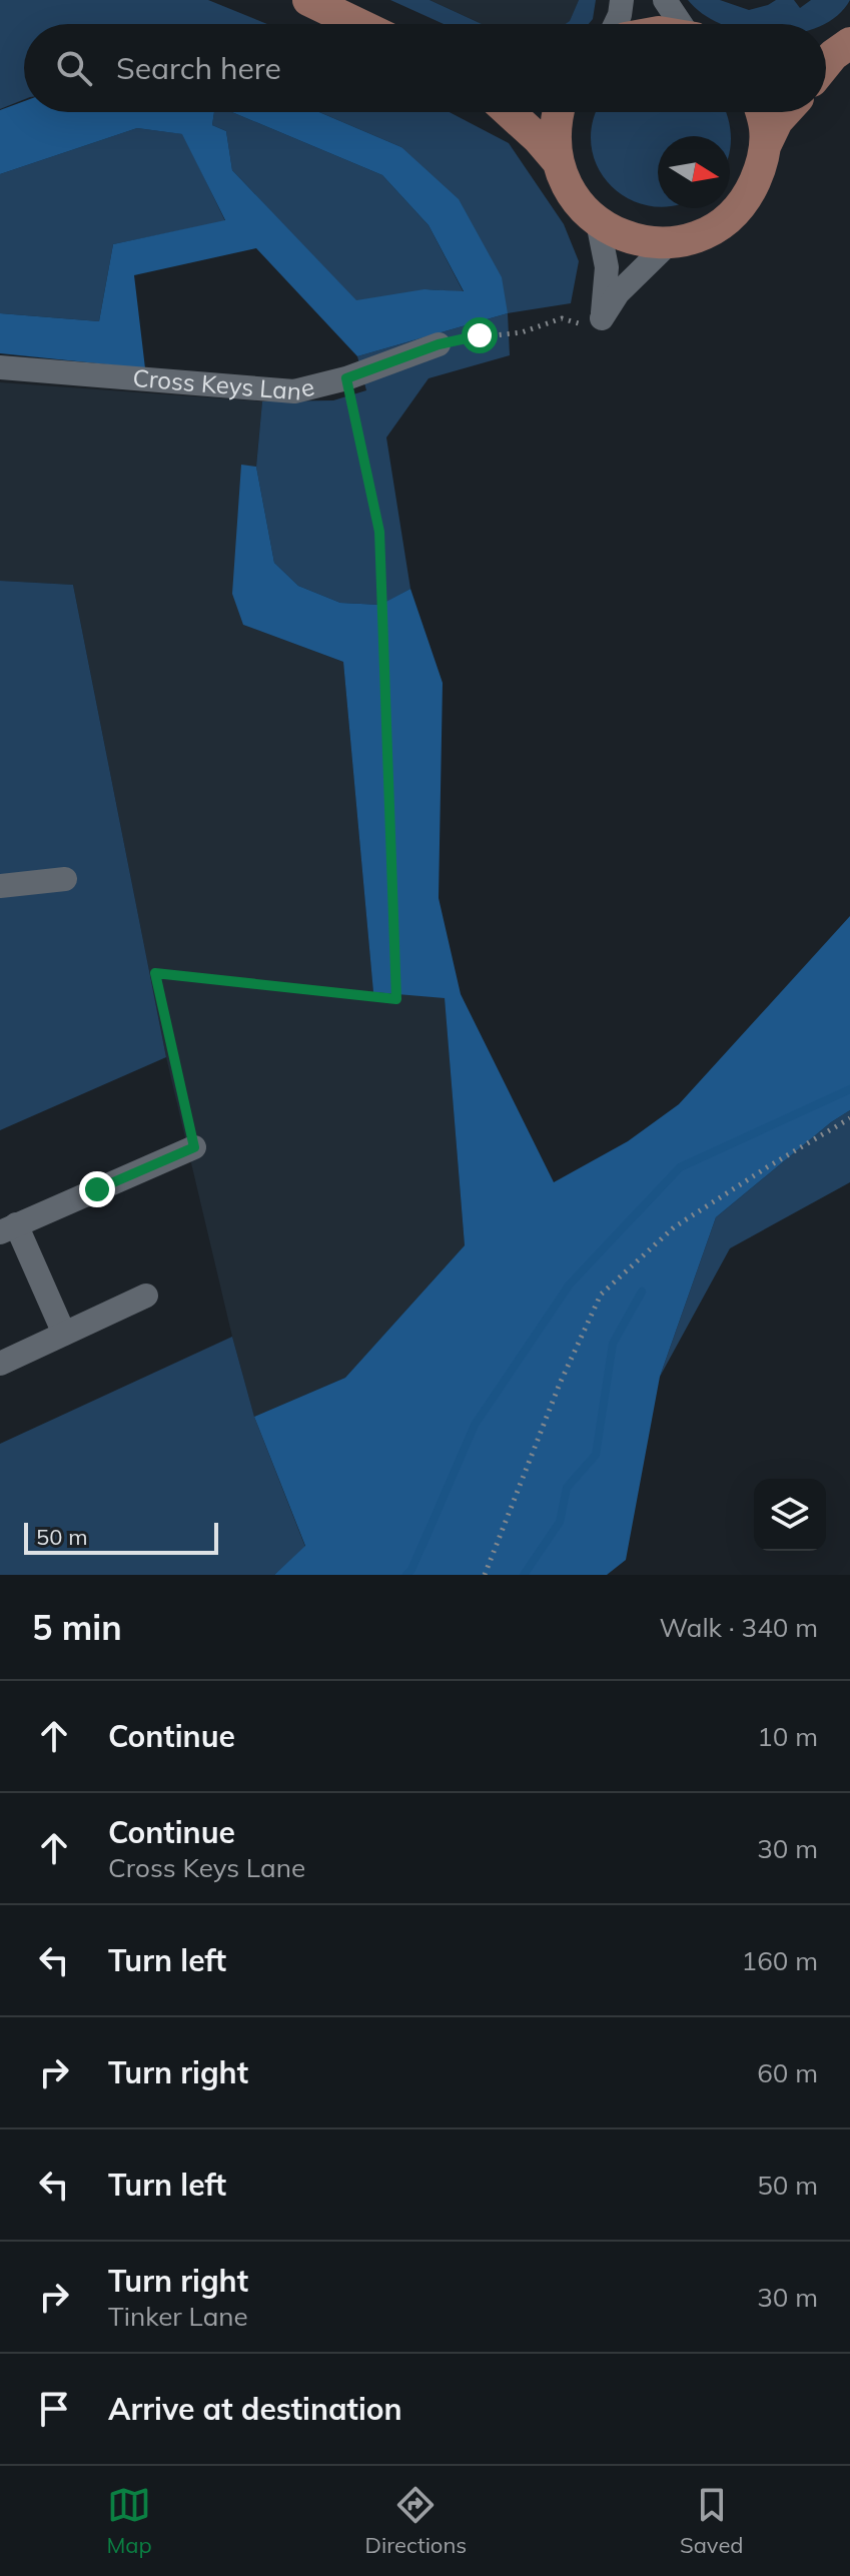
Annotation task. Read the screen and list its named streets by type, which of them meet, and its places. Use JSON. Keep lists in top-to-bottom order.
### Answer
{
  "streets": {
    "street": ["Cross Keys Lane"]
  },
  "scale_bar": "50 m",
  "north": "right",
  "page": {
    "search": "Search here",
    "scale": "50 m",
    "heading": ["5 min", "Walk · 340 m"],
    "list": [
      ["Continue", "10 m"],
      ["Continue", "Cross Keys Lane", "30 m"],
      ["Turn left", "160 m"],
      ["Turn right", "60 m"],
      ["Turn left", "50 m"],
      ["Turn right", "Tinker Lane", "30 m"],
      "Arrive at destination"
    ],
    "nav": ["Map", "Directions", "Saved"]
  }
}
